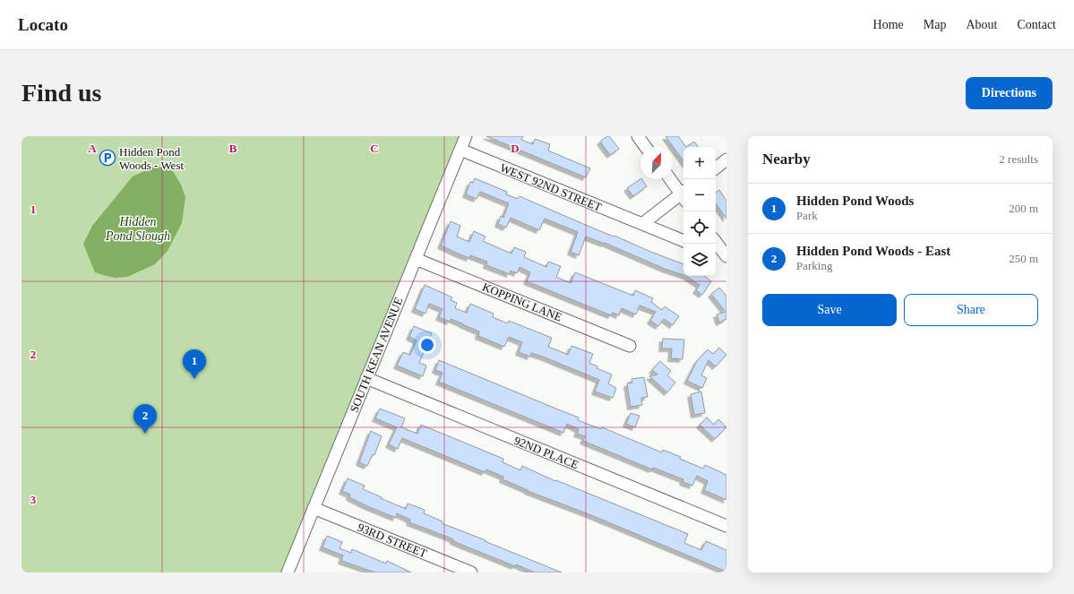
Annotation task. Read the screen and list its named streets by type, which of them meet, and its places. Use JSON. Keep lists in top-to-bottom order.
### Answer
{
  "streets": {
    "street": [
      "WEST 92ND STREET",
      "KOPPING LANE",
      "SOUTH KEAN AVENUE",
      "92ND PLACE",
      "93RD STREET"
    ]
  },
  "crossings": [
    ["WEST 92ND STREET", "SOUTH KEAN AVENUE"],
    ["KOPPING LANE", "SOUTH KEAN AVENUE"],
    ["SOUTH KEAN AVENUE", "92ND PLACE"],
    ["SOUTH KEAN AVENUE", "93RD STREET"]
  ],
  "water": ["Hidden Pond Slough"],
  "places": {
    "parking": ["Hidden Pond Woods - West"]
  },
  "north": "top right",
  "page": {
    "header": "Locato",
    "nav": [
      "Home",
      "Map",
      "About",
      "Contact"
    ],
    "buttons": [
      "Directions",
      ["Save", "Share"]
    ],
    "title": "Find us",
    "heading": ["Nearby", "2 results"],
    "map_buttons": ["+", "−"],
    "list": [
      {
        "mark": "1",
        "name": "Hidden Pond Woods",
        "note": "Park",
        "value": "200 m"
      },
      {
        "mark": "2",
        "name": "Hidden Pond Woods - East",
        "note": "Parking",
        "value": "250 m"
      }
    ],
    "pins": ["1", "2"]
  },
  "grid": {
    "columns": [
      "A",
      "B",
      "C",
      "D"
    ],
    "rows": ["1", "2", "3"]
  }
}
